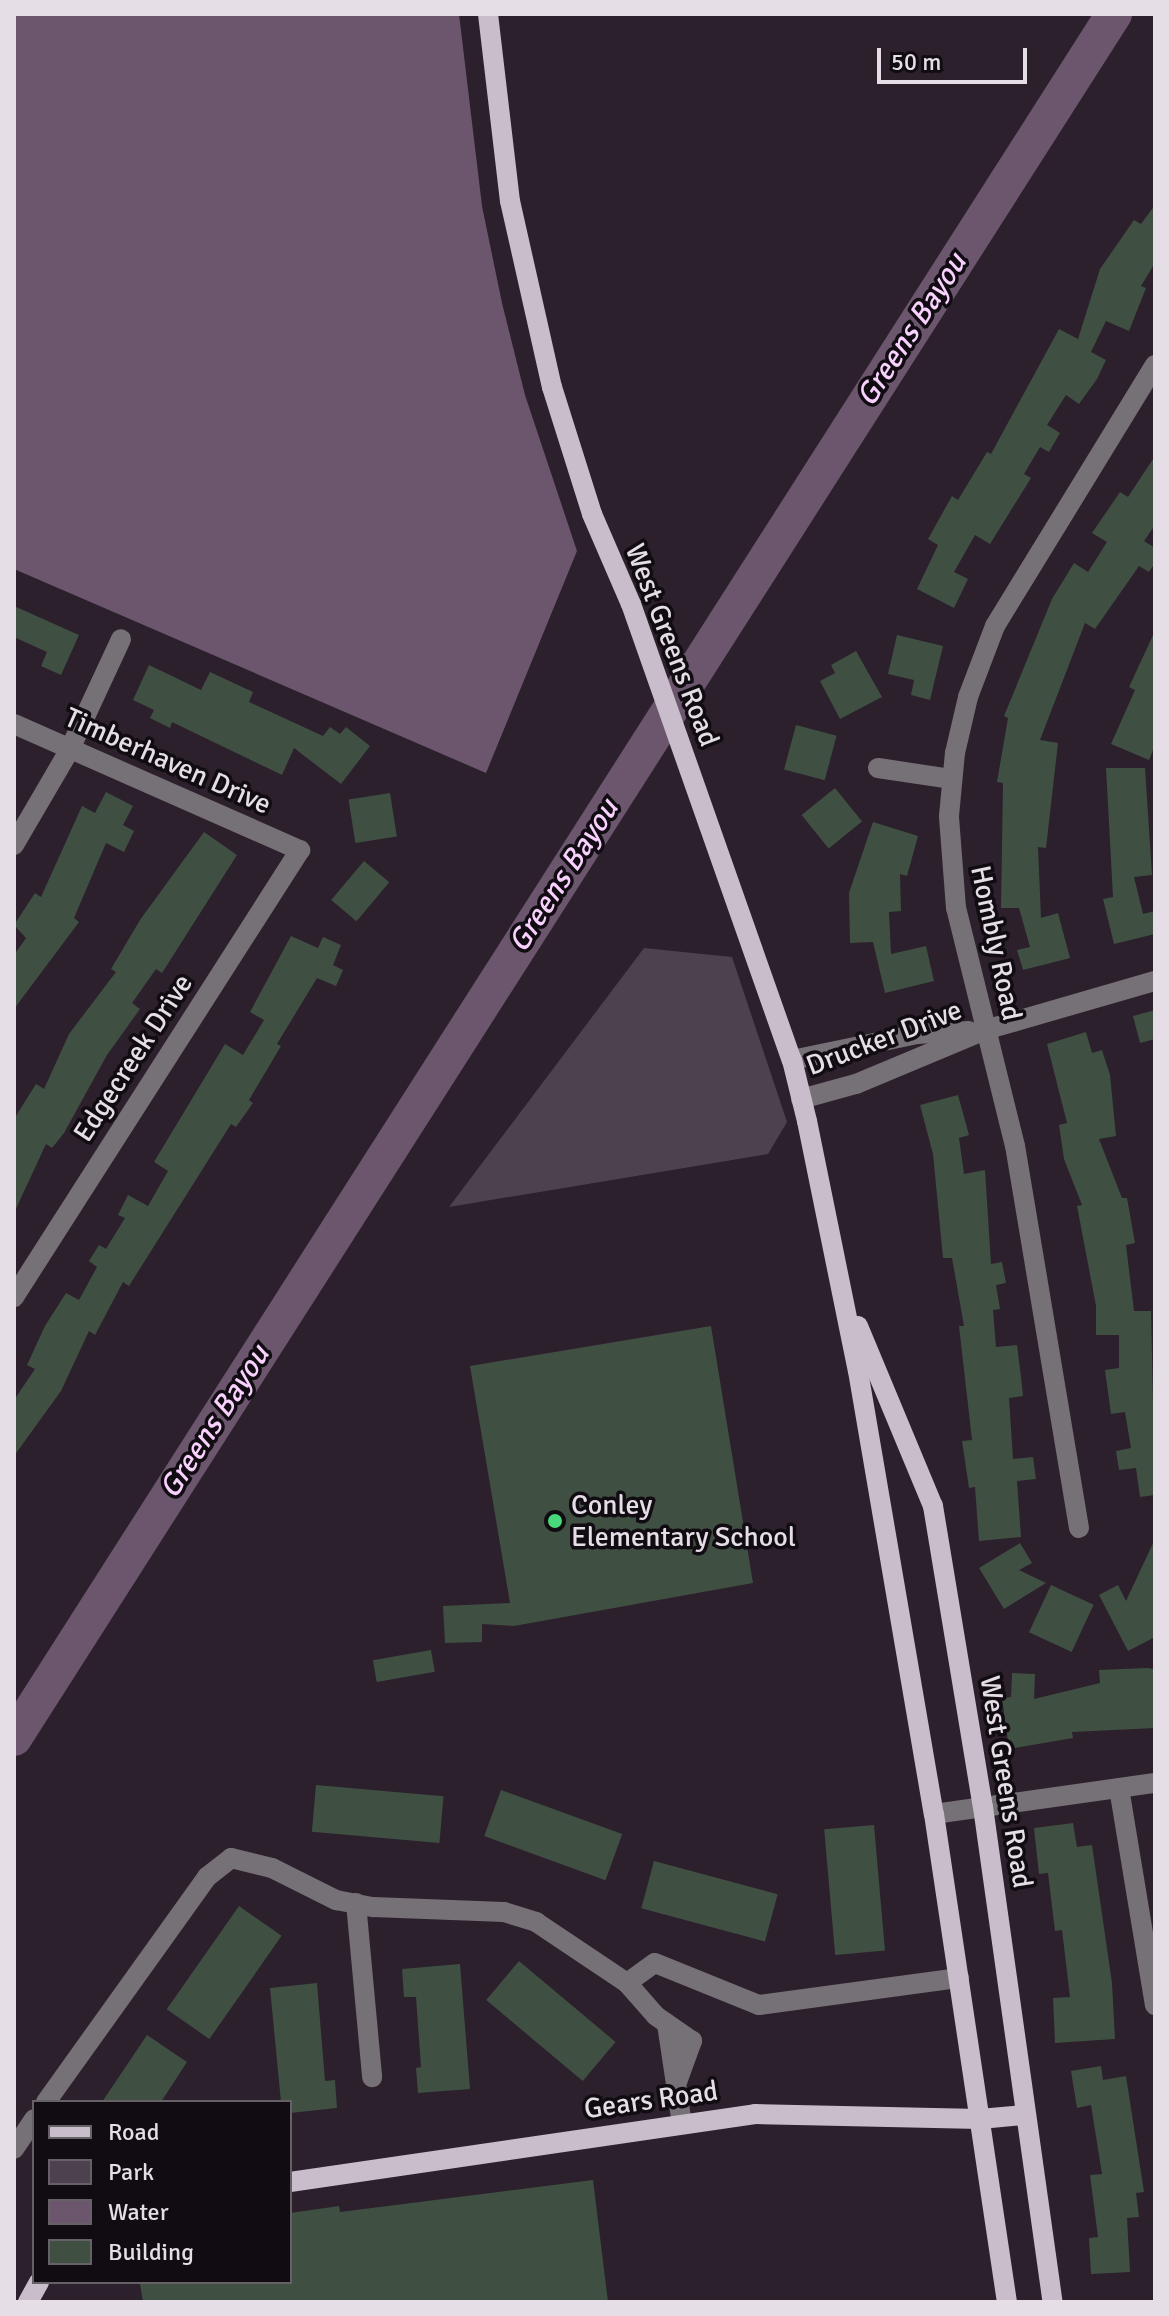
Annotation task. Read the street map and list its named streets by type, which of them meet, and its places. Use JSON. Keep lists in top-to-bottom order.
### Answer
{
  "streets": {
    "main road": ["West Greens Road", "Gears Road"],
    "street": [
      "Timberhaven Drive",
      "Hombly Road",
      "Drucker Drive",
      "Edgecreek Drive"
    ]
  },
  "crossings": [
    ["West Greens Road", "Drucker Drive"],
    ["West Greens Road", "Gears Road"],
    ["Timberhaven Drive", "Edgecreek Drive"],
    ["Hombly Road", "Drucker Drive"]
  ],
  "water": ["Greens Bayou"],
  "places": ["Conley Elementary School"],
  "legend": [
    "Road",
    "Park",
    "Water",
    "Building"
  ],
  "scale_bar": "50 m"
}
